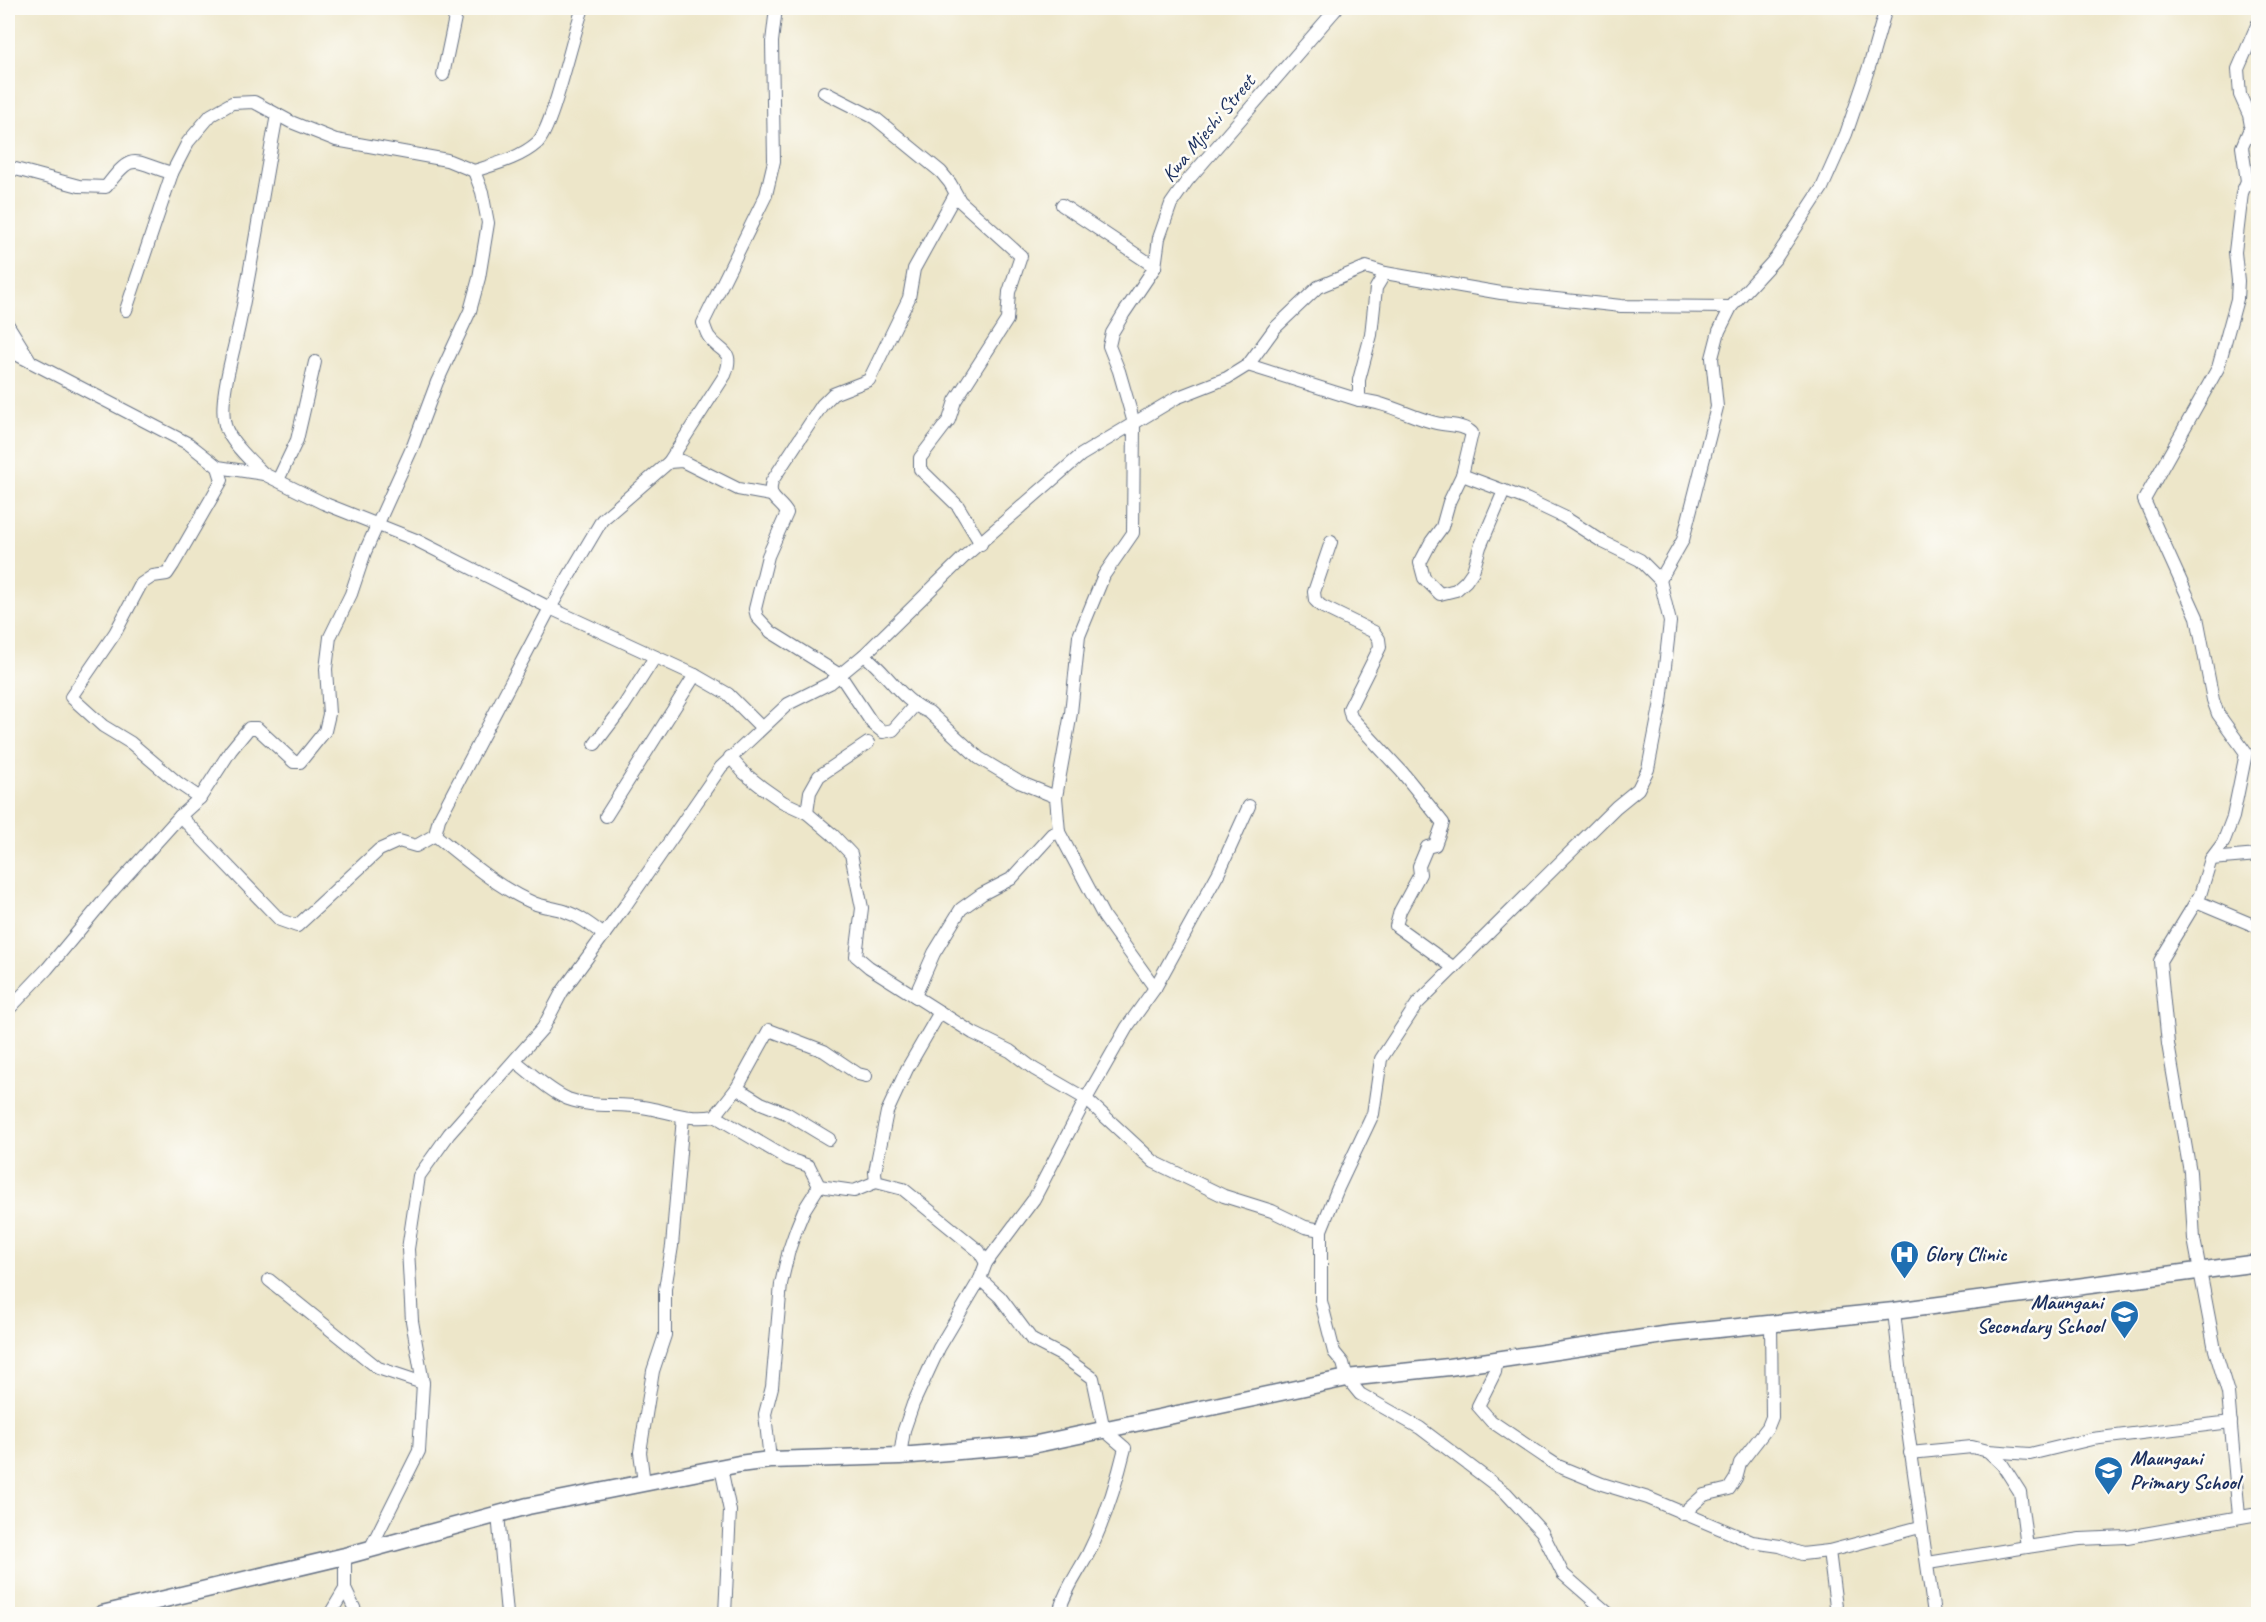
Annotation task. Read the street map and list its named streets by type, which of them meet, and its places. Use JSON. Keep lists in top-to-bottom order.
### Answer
{
  "streets": {
    "street": ["Kwa Mjeshi Street"]
  },
  "places": {
    "hospital": ["Glory Clinic"],
    "school or university": ["Maungani Secondary School", "Maungani Primary School"]
  }
}
